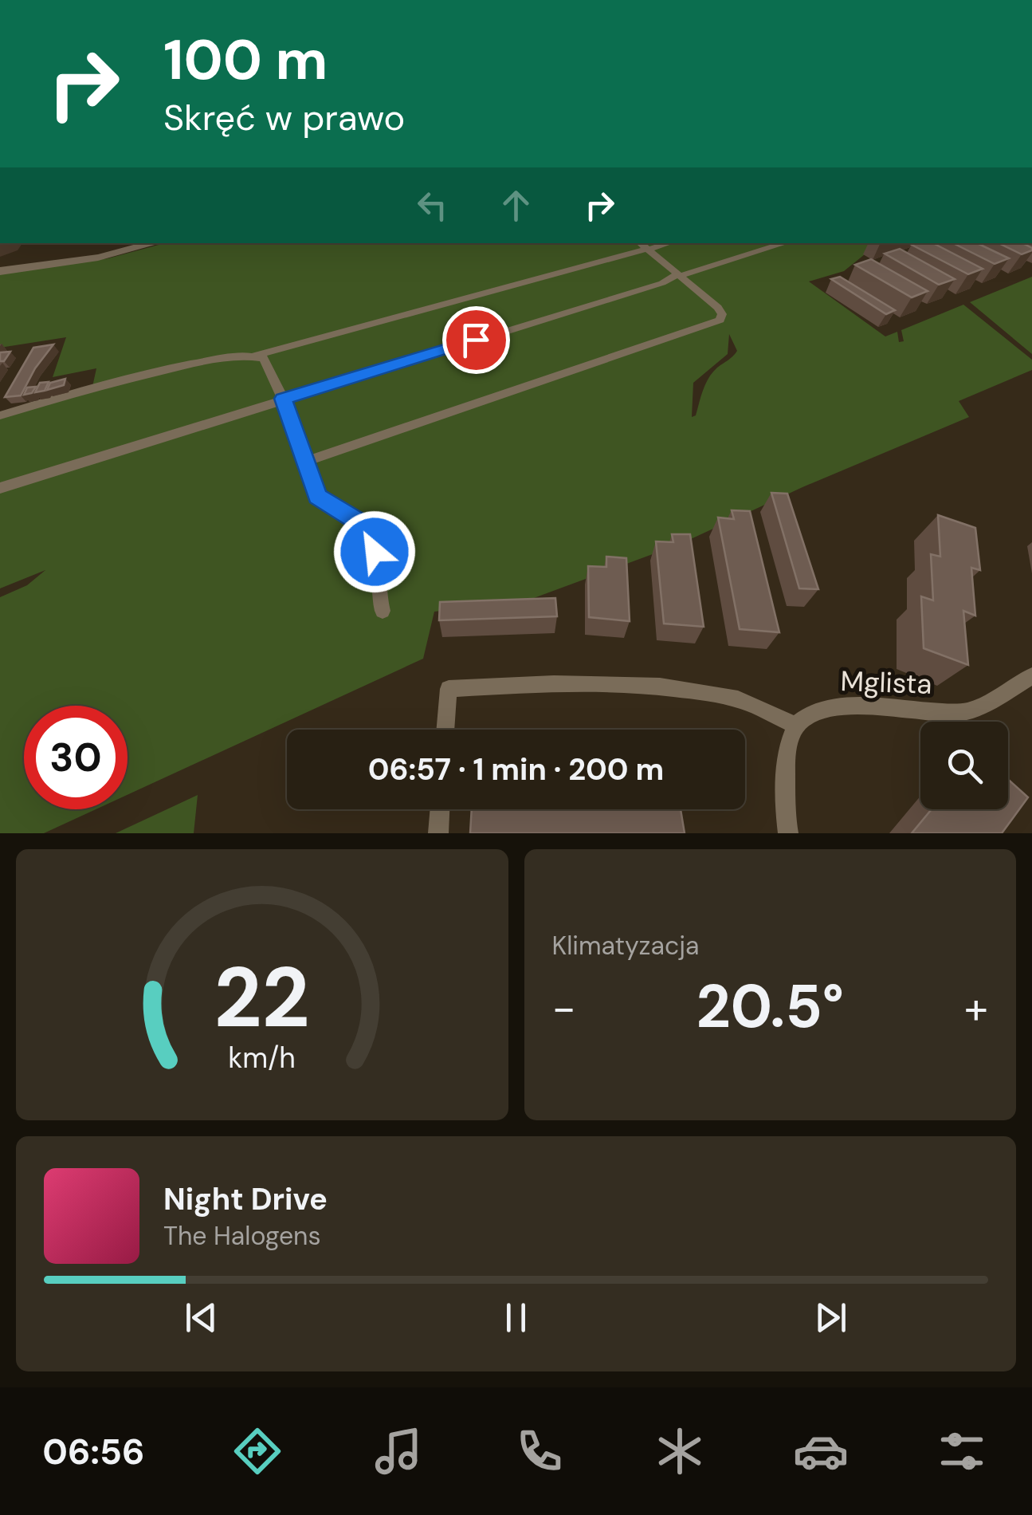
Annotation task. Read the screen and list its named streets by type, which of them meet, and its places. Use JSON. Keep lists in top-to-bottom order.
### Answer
{
  "streets": {
    "street": ["Mglista"]
  },
  "page": {
    "turn": ["100 m", "Skręć w prawo"],
    "limit": "30",
    "trip": "06:57 · 1 min · 200 m",
    "tile": "Klimatyzacja",
    "heat": ["−", "20.5°", "+"],
    "song": ["Night Drive", "The Halogens"],
    "tabs": "06:56",
    "gauge": ["22", "km/h"]
  }
}
